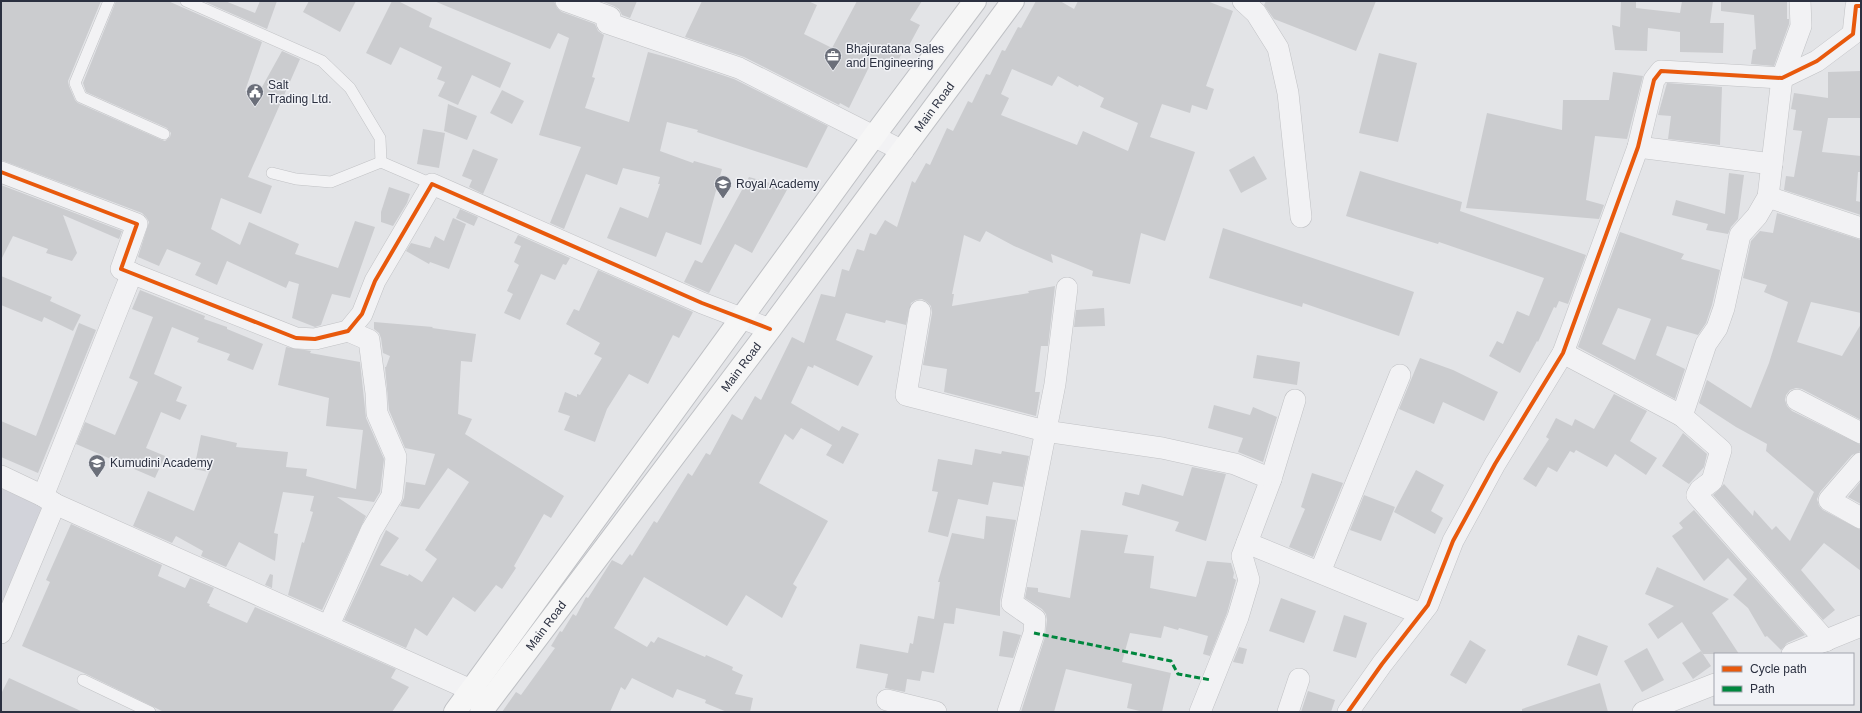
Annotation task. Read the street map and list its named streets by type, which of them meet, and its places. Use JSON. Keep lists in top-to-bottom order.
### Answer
{
  "streets": {
    "main road": ["Main Road"]
  },
  "places": {
    "office": ["Bhajuratana Sales and Engineering"],
    "public building": ["Salt Trading Ltd."],
    "school or university": ["Royal Academy", "Kumudini Academy"]
  },
  "legend": ["Cycle path", "Path"]
}
